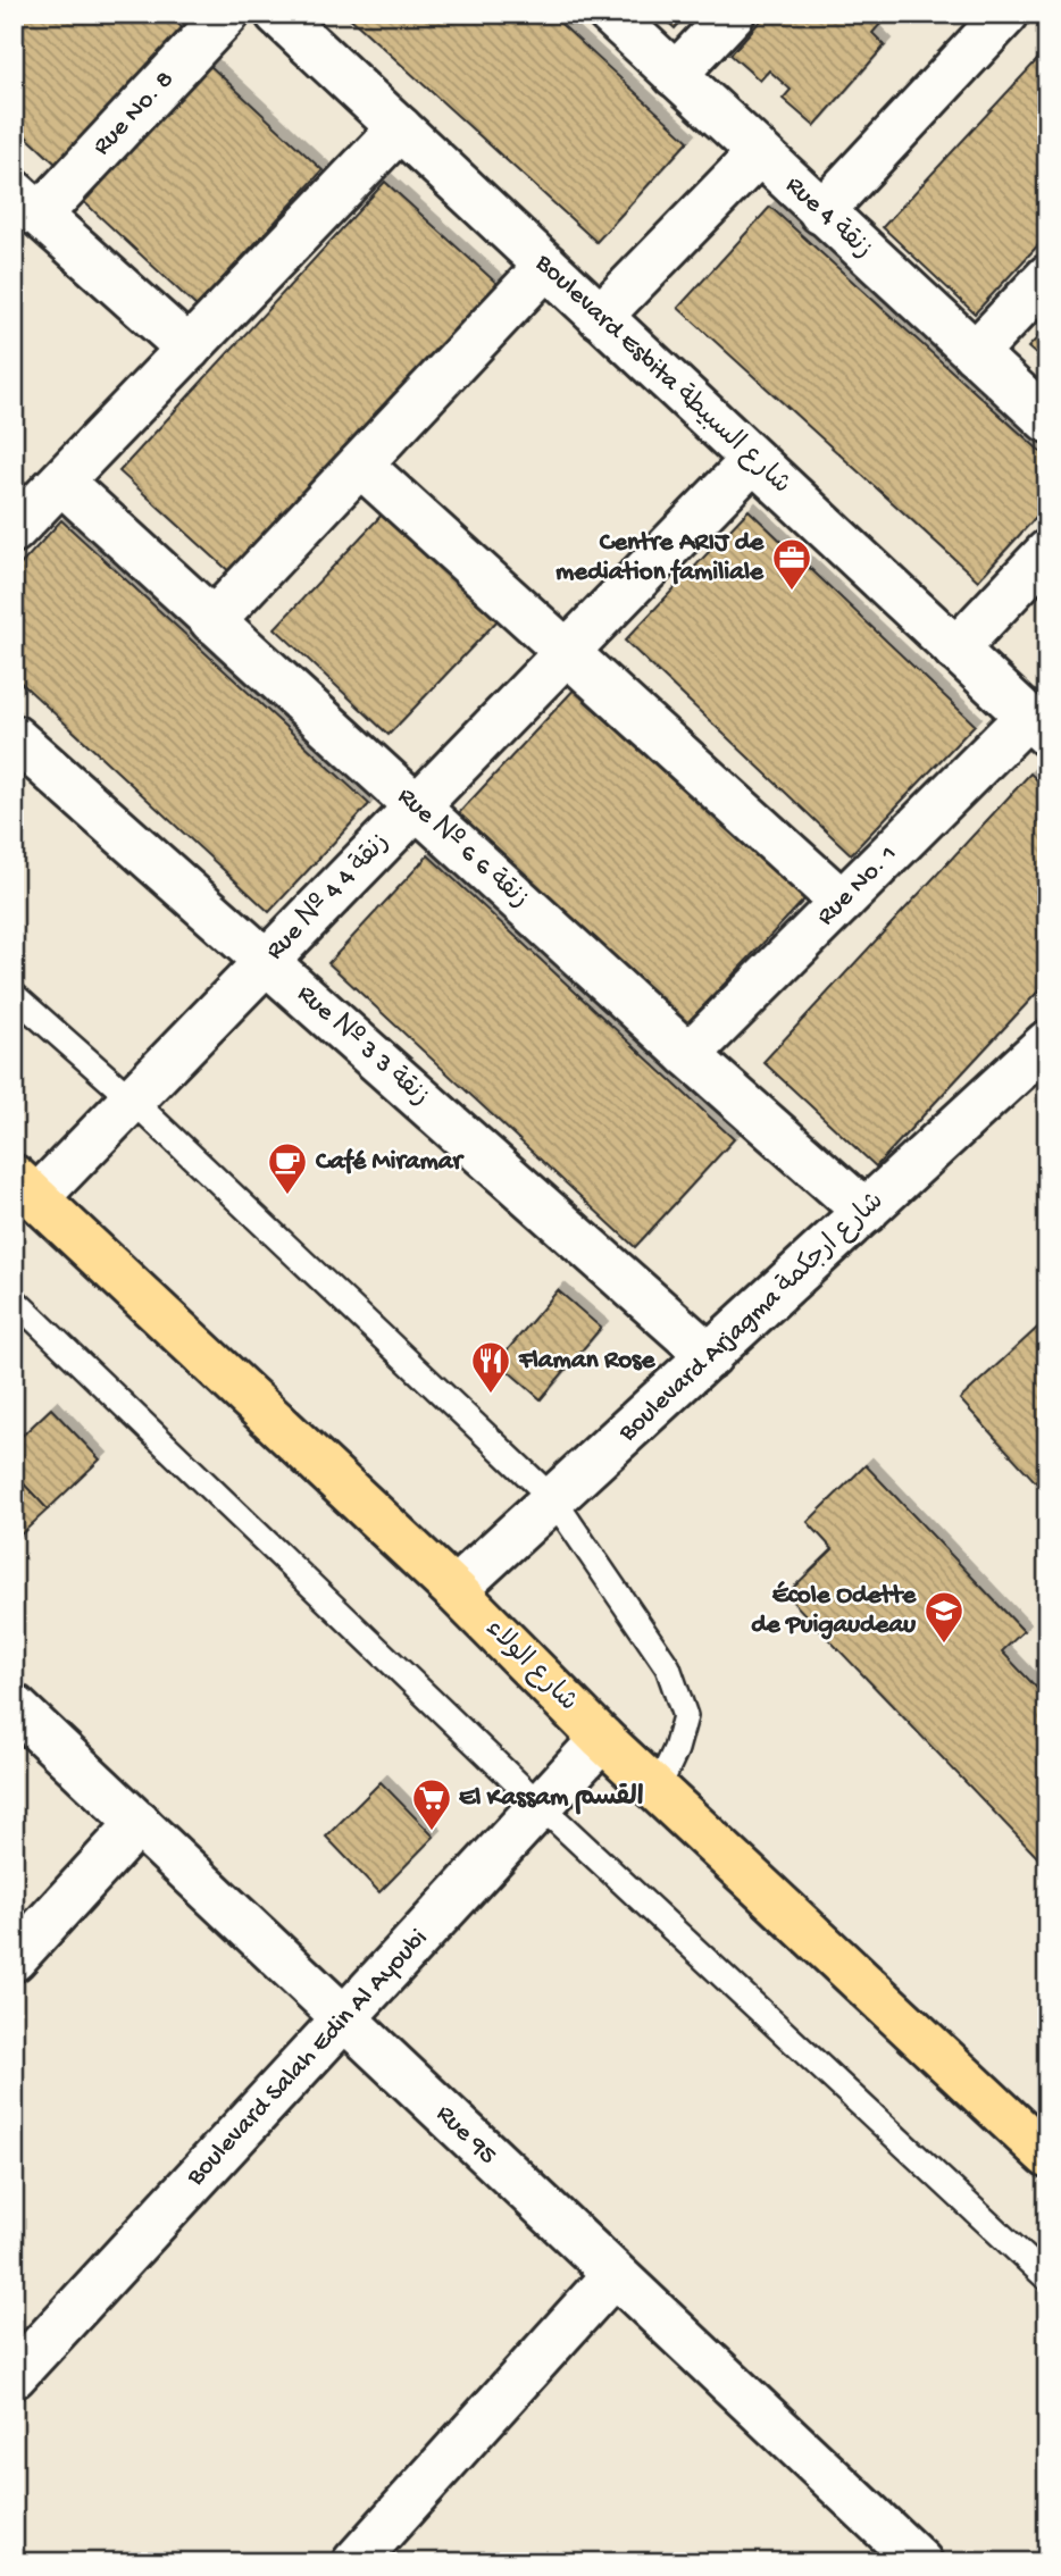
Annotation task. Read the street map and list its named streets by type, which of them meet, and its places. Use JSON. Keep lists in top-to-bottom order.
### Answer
{
  "streets": {
    "main road": ["شارع الولاء"],
    "street": [
      "Rue No. 8",
      "Rue 4 زنقة",
      "Boulevard Esbita شارع السبيطة",
      "Rue № 6 زنقة 6",
      "Rue No. 1",
      "Rue № 4 زنقة 4",
      "Rue № 3 زنقة 3",
      "Boulevard Arjagma شارع ارجكمة",
      "Boulevard Salah Edin Al Ayoubi",
      "Rue 95"
    ]
  },
  "crossings": [
    ["Boulevard Esbita شارع السبيطة", "Rue No. 1"],
    ["Boulevard Esbita شارع السبيطة", "Rue № 4 زنقة 4"],
    ["Rue № 6 زنقة 6", "Rue No. 1"],
    ["Rue № 6 زنقة 6", "Rue № 4 زنقة 4"],
    ["Rue № 6 زنقة 6", "Boulevard Arjagma شارع ارجكمة"],
    ["Rue № 4 زنقة 4", "Rue № 3 زنقة 3"],
    ["Rue № 4 زنقة 4", "شارع الولاء"],
    ["Rue № 3 زنقة 3", "Boulevard Arjagma شارع ارجكمة"],
    ["Boulevard Arjagma شارع ارجكمة", "شارع الولاء"],
    ["شارع الولاء", "Boulevard Salah Edin Al Ayoubi"],
    ["Boulevard Salah Edin Al Ayoubi", "Rue 95"]
  ],
  "places": {
    "office": ["Centre ARIJ de mediation familiale"],
    "cafe": ["Café Miramar"],
    "restaurant": ["Flaman Rose"],
    "school or university": ["École Odette de Puigaudeau"],
    "supermarket": ["El Kassam القسم"]
  }
}
